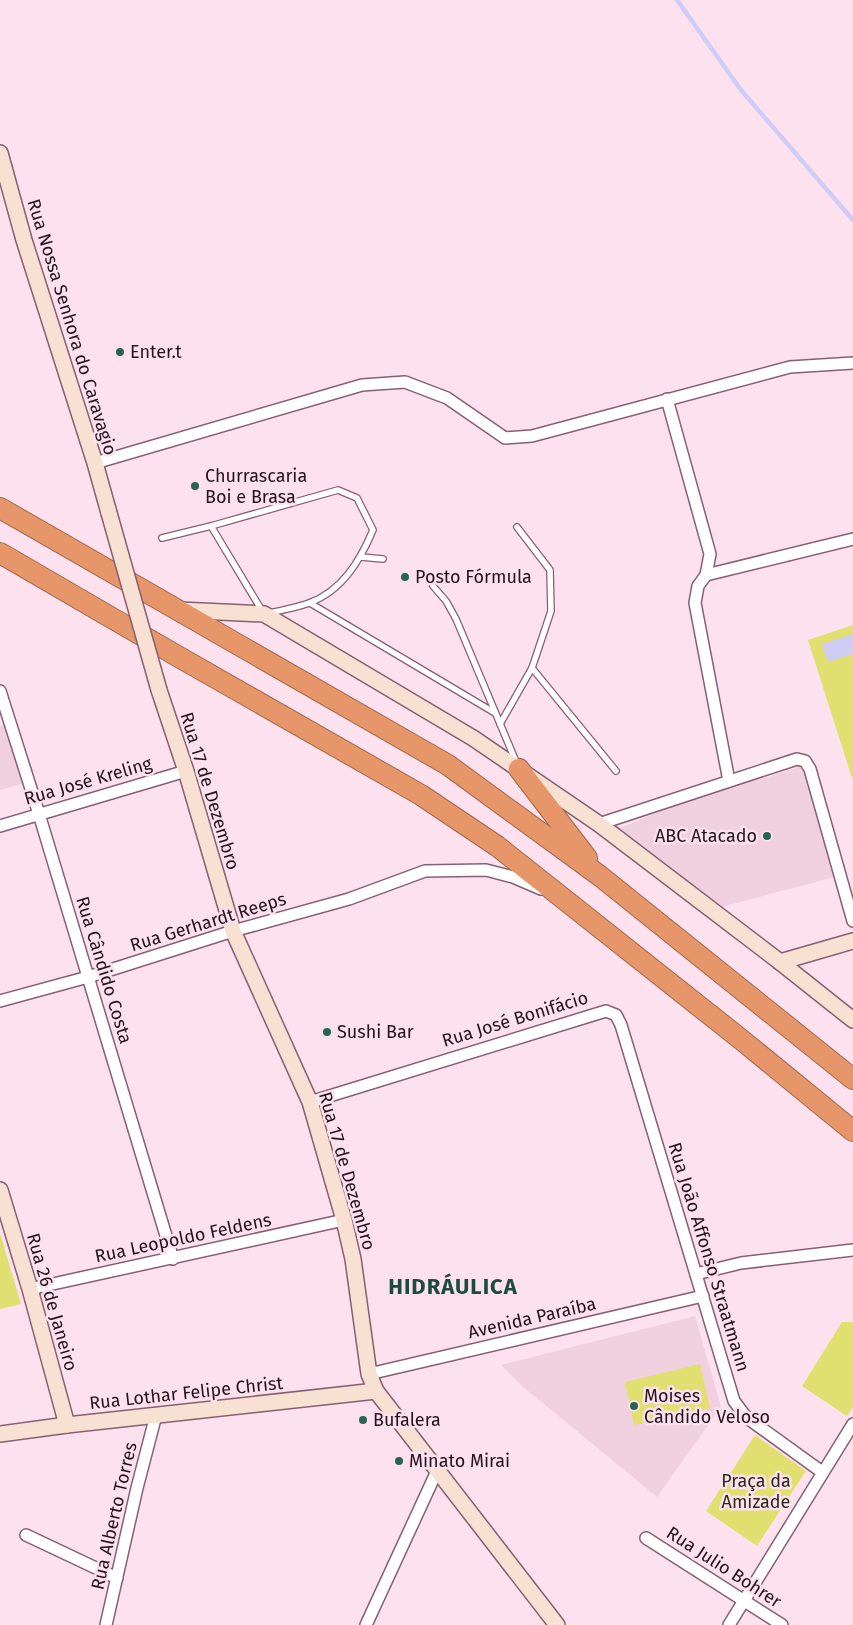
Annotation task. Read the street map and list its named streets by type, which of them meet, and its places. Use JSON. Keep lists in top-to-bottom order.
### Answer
{
  "streets": {
    "main road": [
      "Rua Nossa Senhora do Caravagio",
      "Rua 17 de Dezembro",
      "Rua 26 de Janeiro",
      "Rua Lothar Felipe Christ"
    ],
    "street": [
      "Rua José Kreling",
      "Rua Gerhardt Reeps",
      "Rua Cândido Costa",
      "Rua José Bonifácio",
      "Rua Leopoldo Feldens",
      "Rua João Affonso Straatmann",
      "Avenida Paraíba",
      "Rua Alberto Torres",
      "Rua Julio Bohrer"
    ]
  },
  "crossings": [
    ["Rua Nossa Senhora do Caravagio", "Rua 17 de Dezembro"],
    ["Rua José Kreling", "Rua 17 de Dezembro"],
    ["Rua José Kreling", "Rua Cândido Costa"],
    ["Rua 17 de Dezembro", "Rua Gerhardt Reeps"],
    ["Rua 17 de Dezembro", "Rua José Bonifácio"],
    ["Rua 17 de Dezembro", "Rua Leopoldo Feldens"],
    ["Rua 17 de Dezembro", "Avenida Paraíba"],
    ["Rua 17 de Dezembro", "Rua Lothar Felipe Christ"],
    ["Rua Gerhardt Reeps", "Rua Cândido Costa"],
    ["Rua Cândido Costa", "Rua Leopoldo Feldens"],
    ["Rua José Bonifácio", "Rua João Affonso Straatmann"],
    ["Rua Leopoldo Feldens", "Rua 26 de Janeiro"],
    ["Rua João Affonso Straatmann", "Avenida Paraíba"],
    ["Rua 26 de Janeiro", "Rua Lothar Felipe Christ"],
    ["Rua Lothar Felipe Christ", "Rua Alberto Torres"]
  ],
  "districts": ["HIDRÁULICA"],
  "parks": ["Praça da Amizade"],
  "places": [
    "Enter.t",
    "Churrascaria Boi e Brasa",
    "Posto Fórmula",
    "ABC Atacado",
    "Sushi Bar",
    "Moises Cândido Veloso",
    "Bufalera",
    "Minato Mirai"
  ]
}
